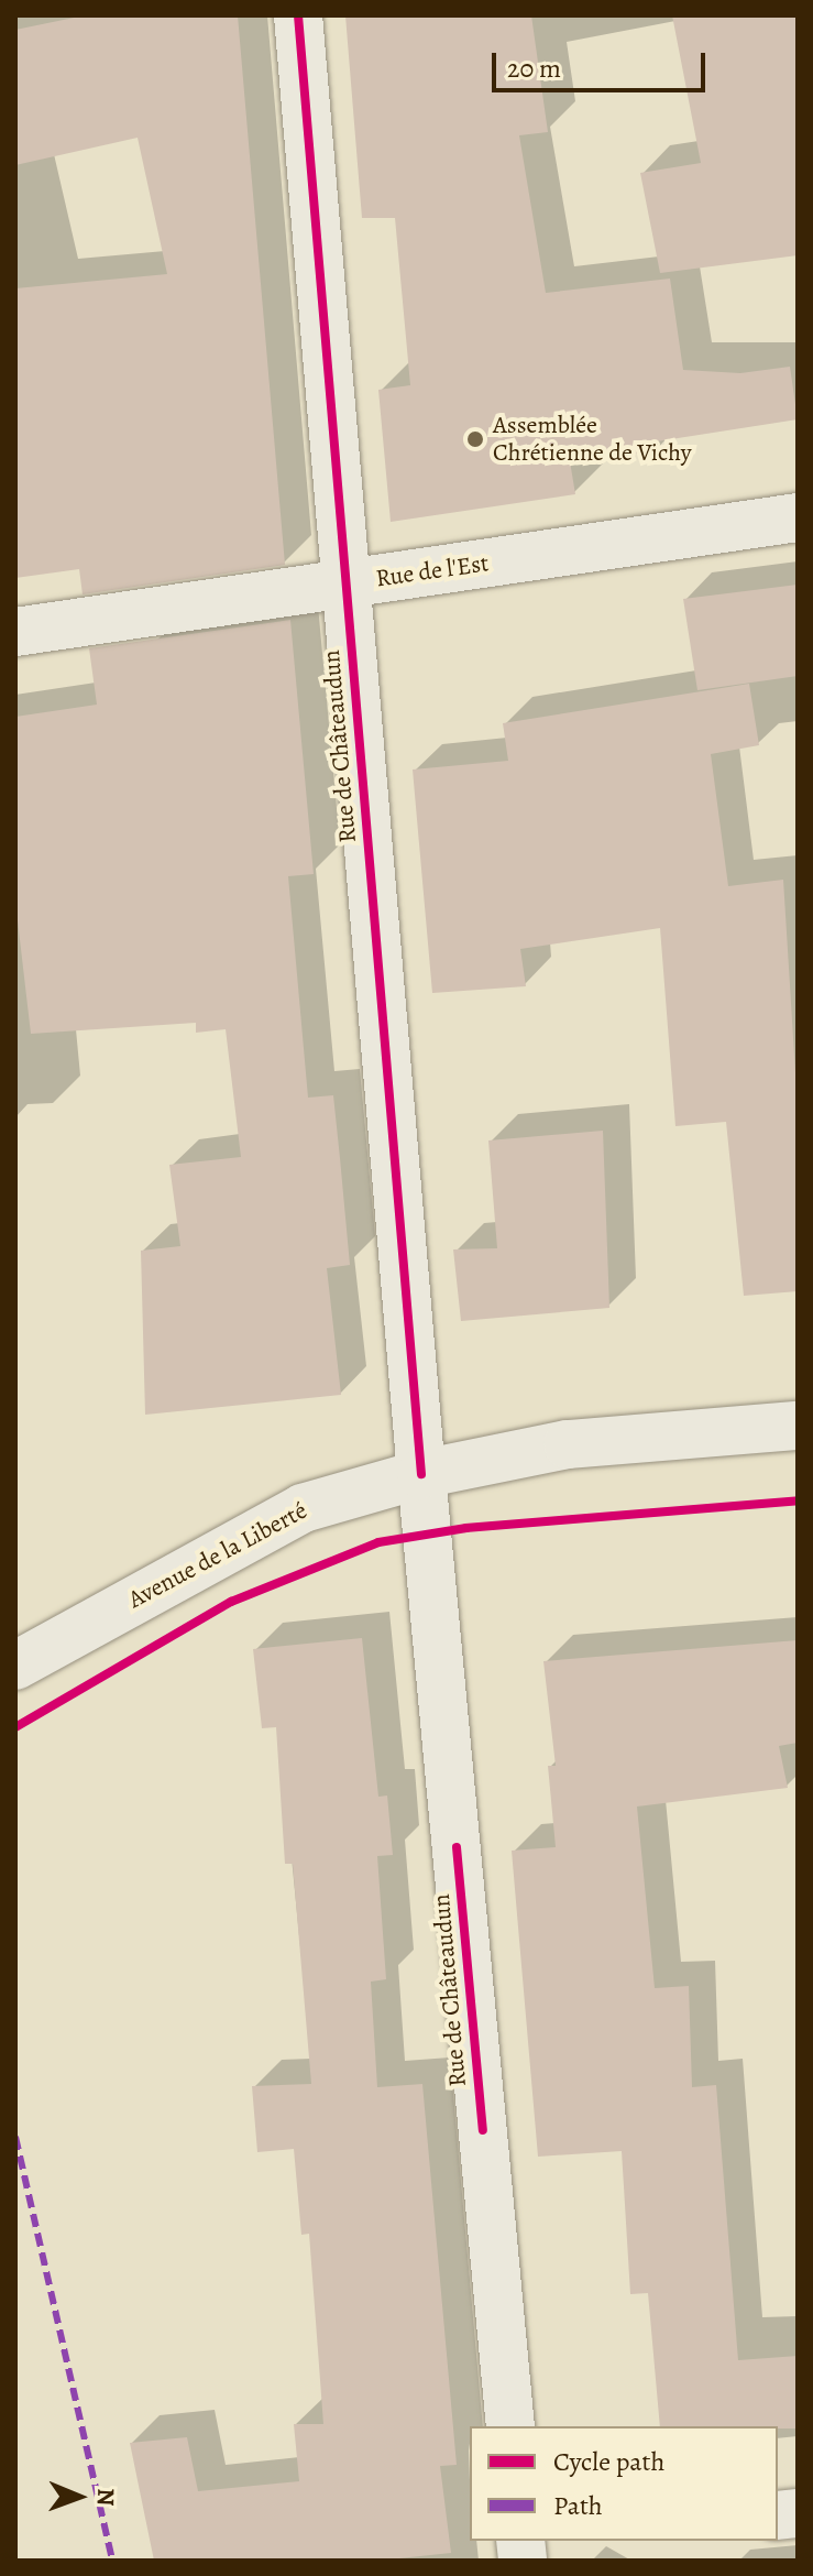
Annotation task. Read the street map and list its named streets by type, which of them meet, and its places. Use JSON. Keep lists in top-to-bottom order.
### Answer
{
  "streets": {
    "street": ["Rue de l'Est", "Rue de Châteaudun", "Avenue de la Liberté"]
  },
  "crossings": [
    ["Rue de l'Est", "Rue de Châteaudun"],
    ["Rue de Châteaudun", "Avenue de la Liberté"]
  ],
  "places": ["Assemblée Chrétienne de Vichy"],
  "legend": ["Cycle path", "Path"],
  "scale_bar": "20 m",
  "north": "right"
}
